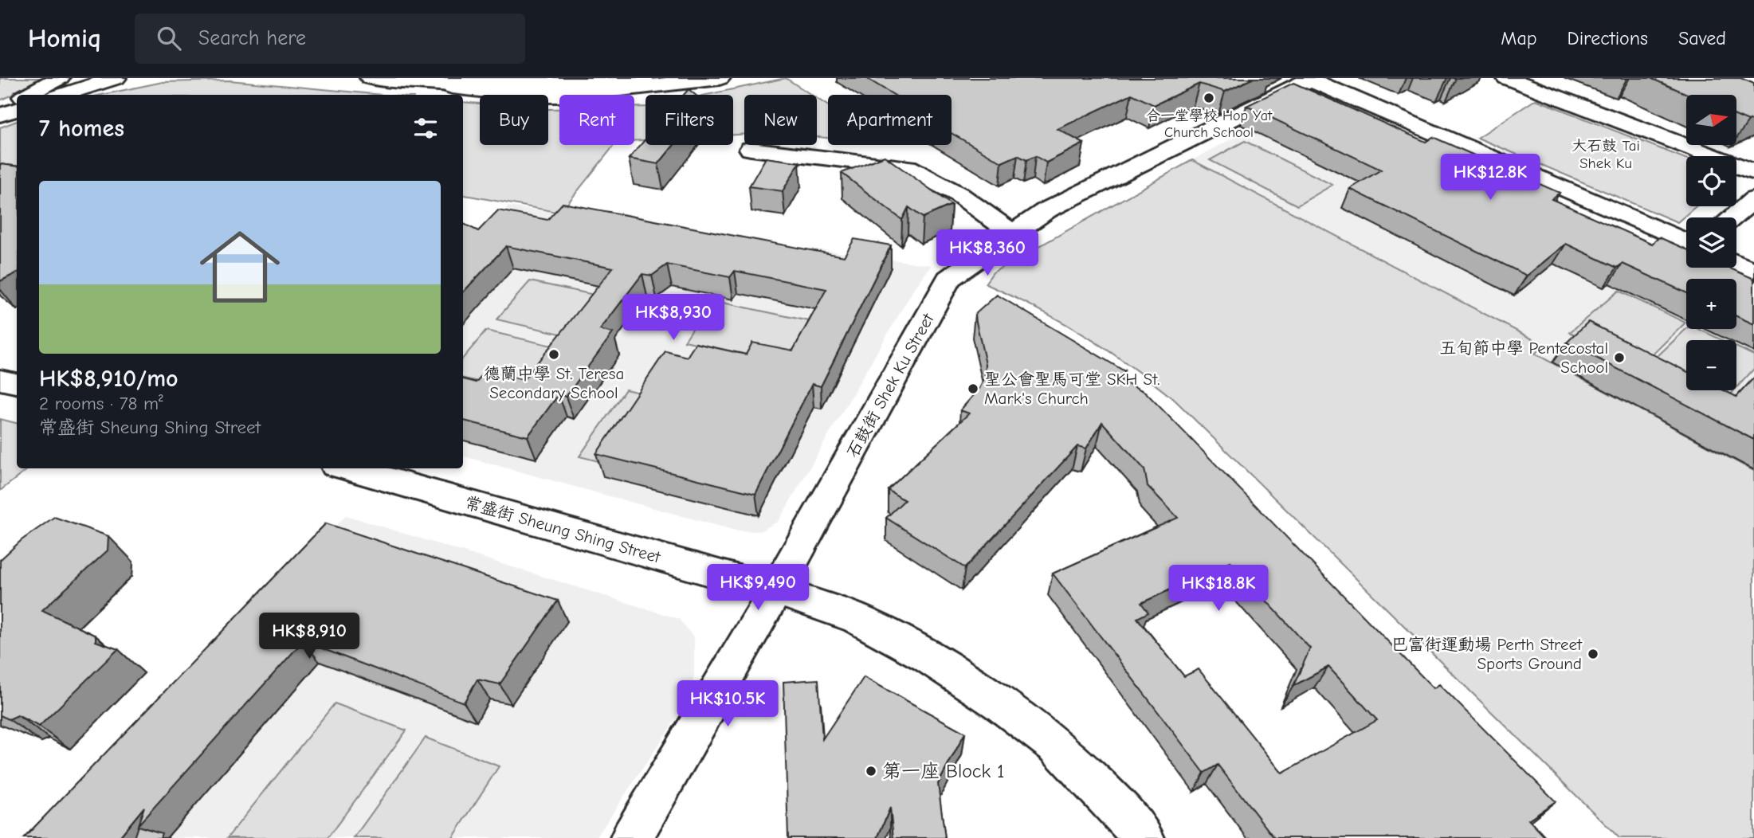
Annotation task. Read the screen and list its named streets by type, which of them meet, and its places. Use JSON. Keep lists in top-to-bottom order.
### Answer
{
  "streets": {
    "main road": ["石鼓街 Shek Ku Street", "常盛街 Sheung Shing Street"]
  },
  "crossings": [
    ["石鼓街 Shek Ku Street", "常盛街 Sheung Shing Street"]
  ],
  "districts": ["大石鼓 Tai Shek Ku"],
  "places": [
    "合一堂學校 Hop Yat Church School",
    "德蘭中學 St. Teresa Secondary School",
    "五旬節中學 Pentecostal School",
    "聖公會聖馬可堂 SKH St. Mark's Church",
    "巴富街運動場 Perth Street Sports Ground",
    "第一座 Block 1"
  ],
  "north": "right",
  "page": {
    "header": "Homiq",
    "search": "Search here",
    "nav": ["Map", "Directions", "Saved"],
    "map_buttons": ["+", "−"],
    "chip": [
      "Buy",
      "Rent",
      "Filters",
      "New",
      "Apartment"
    ],
    "heading": "7 homes",
    "price": [
      "HK$12.8K",
      "HK$8,360",
      "HK$8,930",
      "HK$9,490",
      "HK$18.8K",
      "HK$8,910",
      "HK$10.5K"
    ],
    "list": [
      {
        "name": "HK$8,910/mo",
        "note": "2 rooms · 78 m² · 常盛街 Sheung Shing Street"
      }
    ]
  }
}
